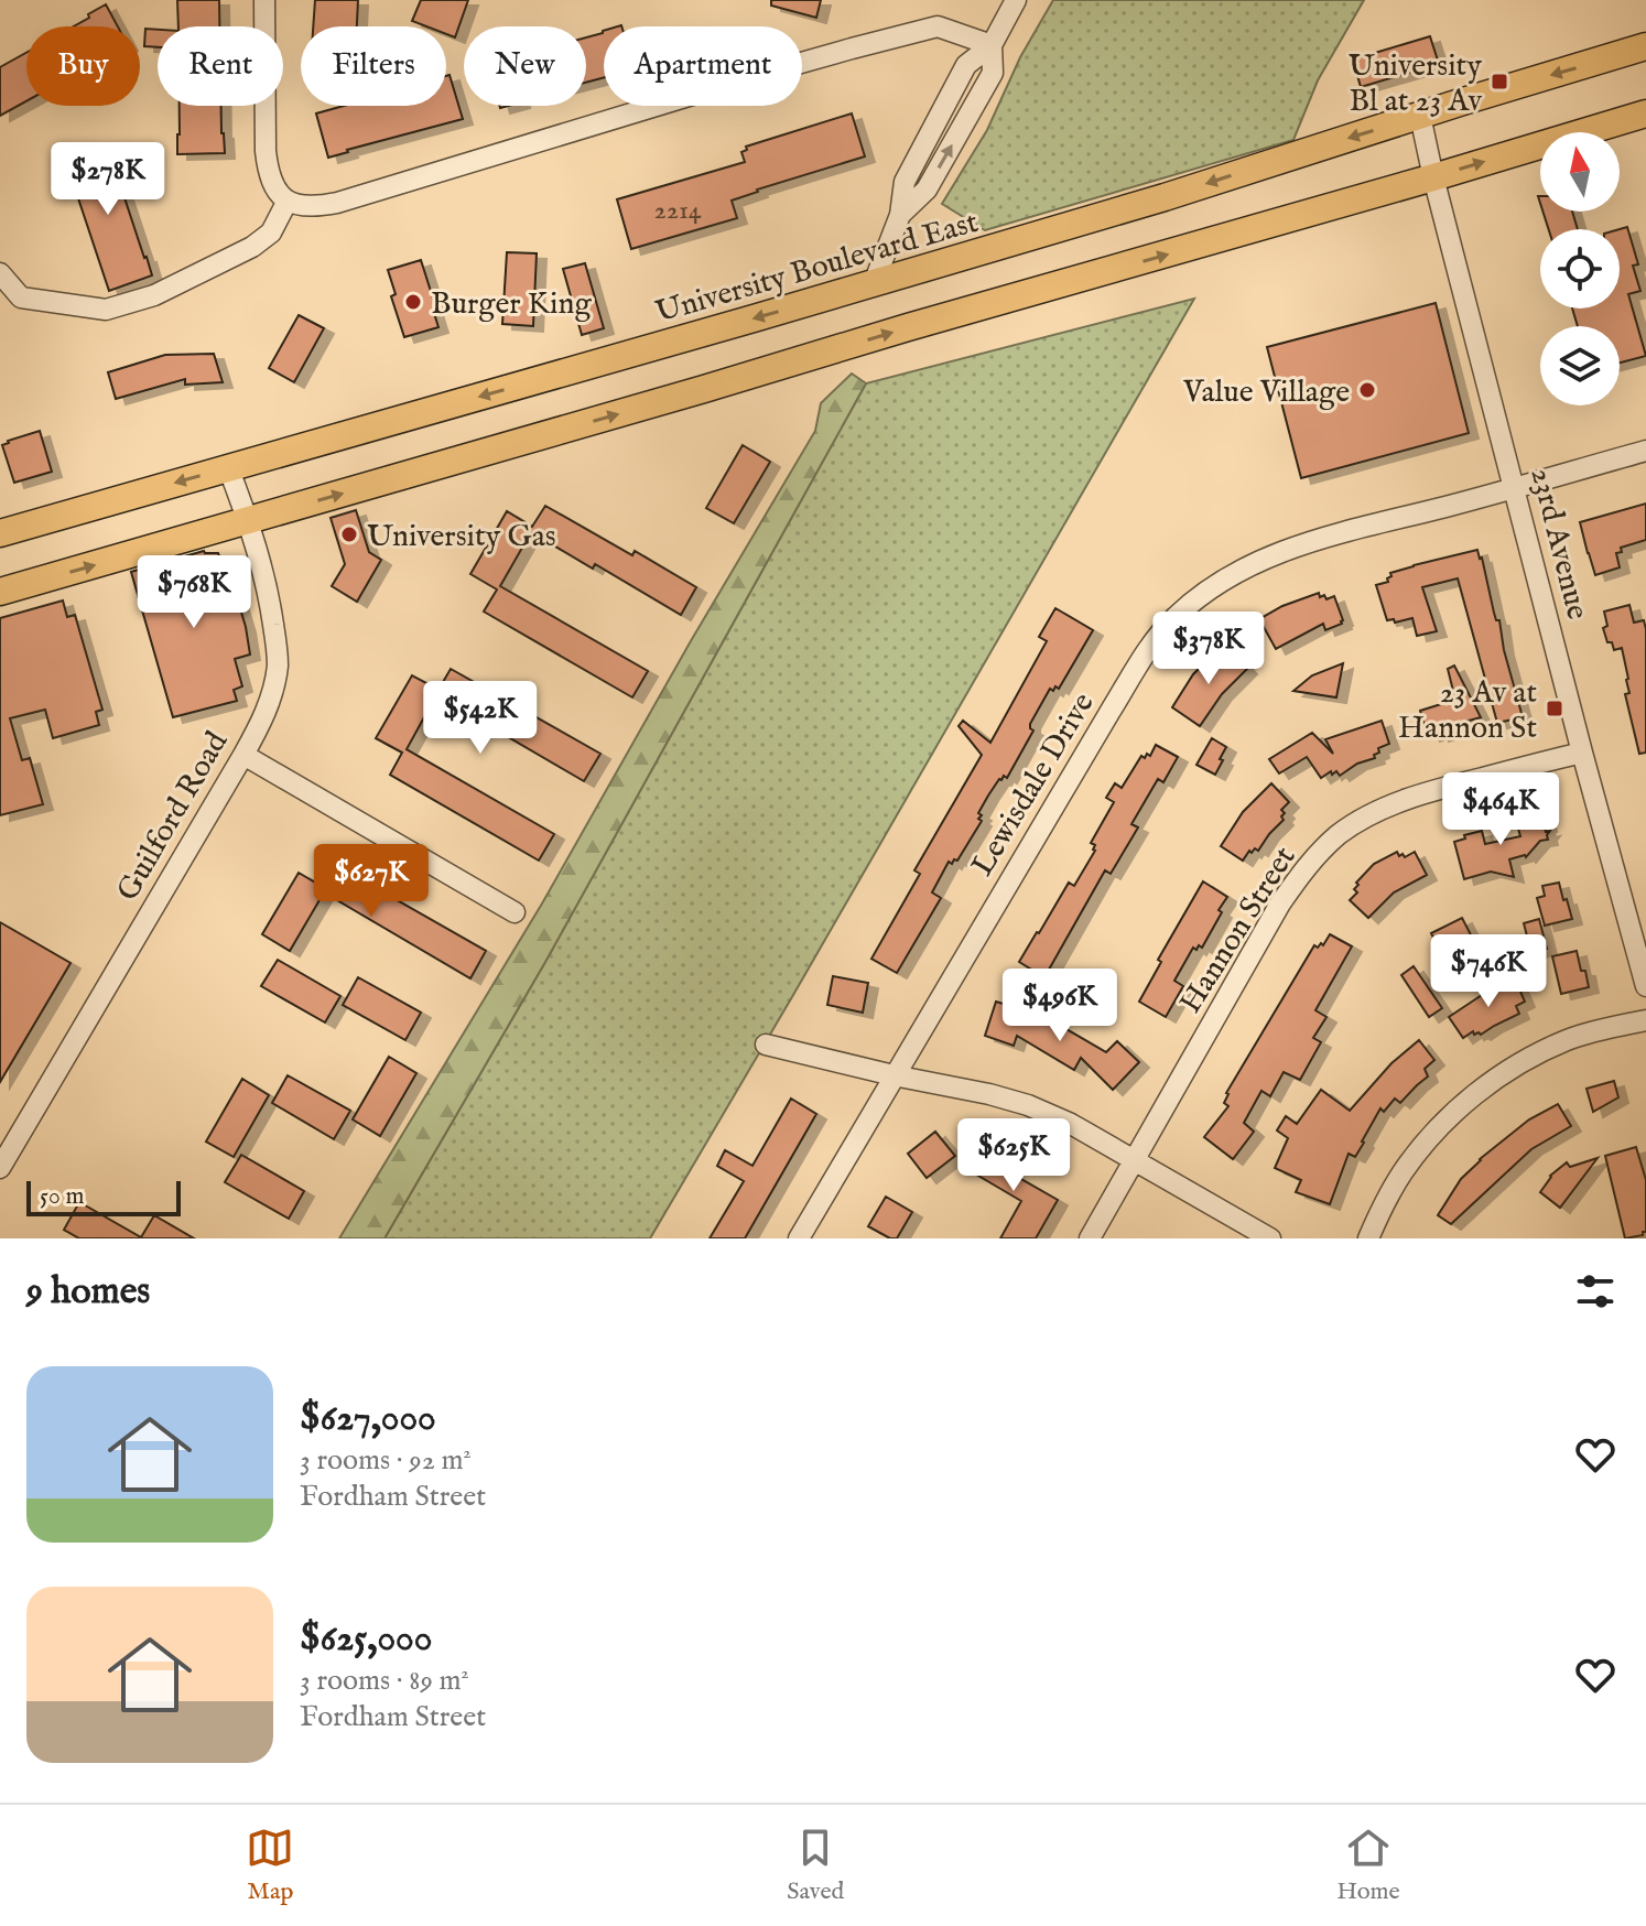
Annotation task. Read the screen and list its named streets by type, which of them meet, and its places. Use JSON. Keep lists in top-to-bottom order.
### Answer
{
  "streets": {
    "main road": ["University Boulevard East"],
    "street": [
      "23rd Avenue",
      "Lewisdale Drive",
      "Guilford Road",
      "Hannon Street"
    ]
  },
  "crossings": [
    ["University Boulevard East", "23rd Avenue"],
    ["University Boulevard East", "Guilford Road"],
    ["23rd Avenue", "Lewisdale Drive"],
    ["23rd Avenue", "Hannon Street"]
  ],
  "places": {
    "transit": ["University Bl at 23 Av", "23 Av at Hannon St"],
    "other": ["Burger King", "Value Village", "University Gas"]
  },
  "house_numbers": ["2214"],
  "scale_bar": "50 m",
  "north": "top",
  "page": {
    "chip": [
      "Buy",
      "Rent",
      "Filters",
      "New",
      "Apartment"
    ],
    "price": [
      "$278K",
      "$768K",
      "$378K",
      "$542K",
      "$464K",
      "$627K",
      "$746K",
      "$496K",
      "$625K"
    ],
    "scale": "50 m",
    "heading": "9 homes",
    "list": [
      {
        "name": "$627,000",
        "note": "3 rooms · 92 m² · Fordham Street"
      },
      {
        "name": "$625,000",
        "note": "3 rooms · 89 m² · Fordham Street"
      }
    ],
    "tabs": ["Map", "Saved", "Home"]
  }
}
